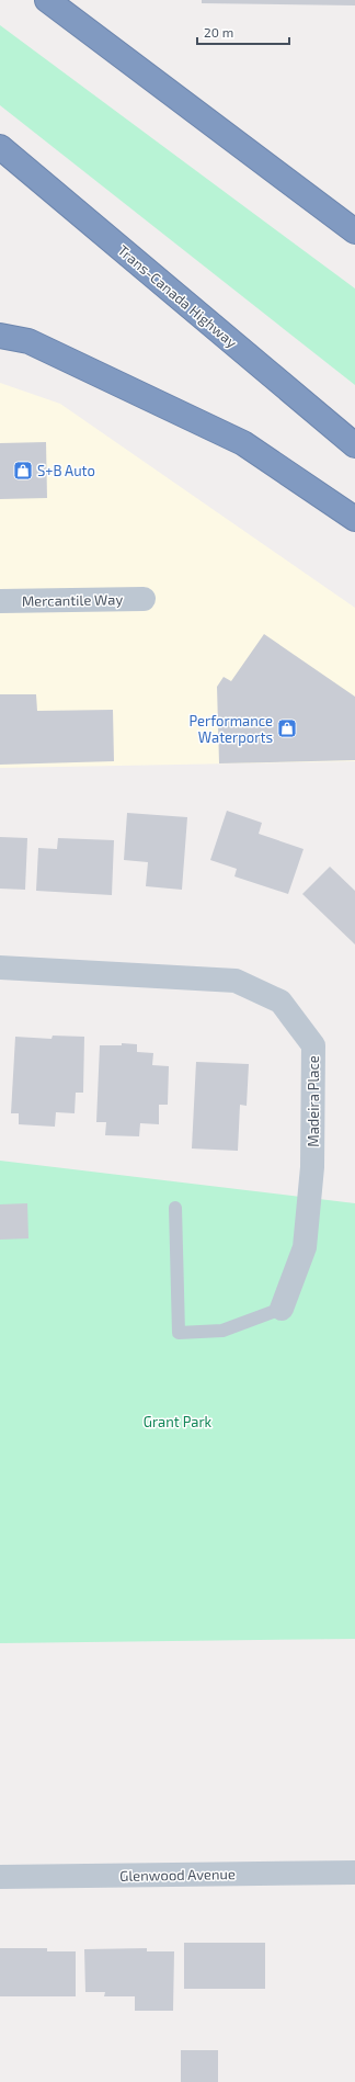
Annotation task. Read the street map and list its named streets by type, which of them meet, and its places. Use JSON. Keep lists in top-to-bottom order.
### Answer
{
  "streets": {
    "highway": ["Trans-Canada Highway"],
    "street": ["Mercantile Way", "Madeira Place", "Glenwood Avenue"]
  },
  "parks": ["Grant Park"],
  "places": {
    "shop": ["S+B Auto", "Performance Waterports"]
  },
  "scale_bar": "20 m"
}
